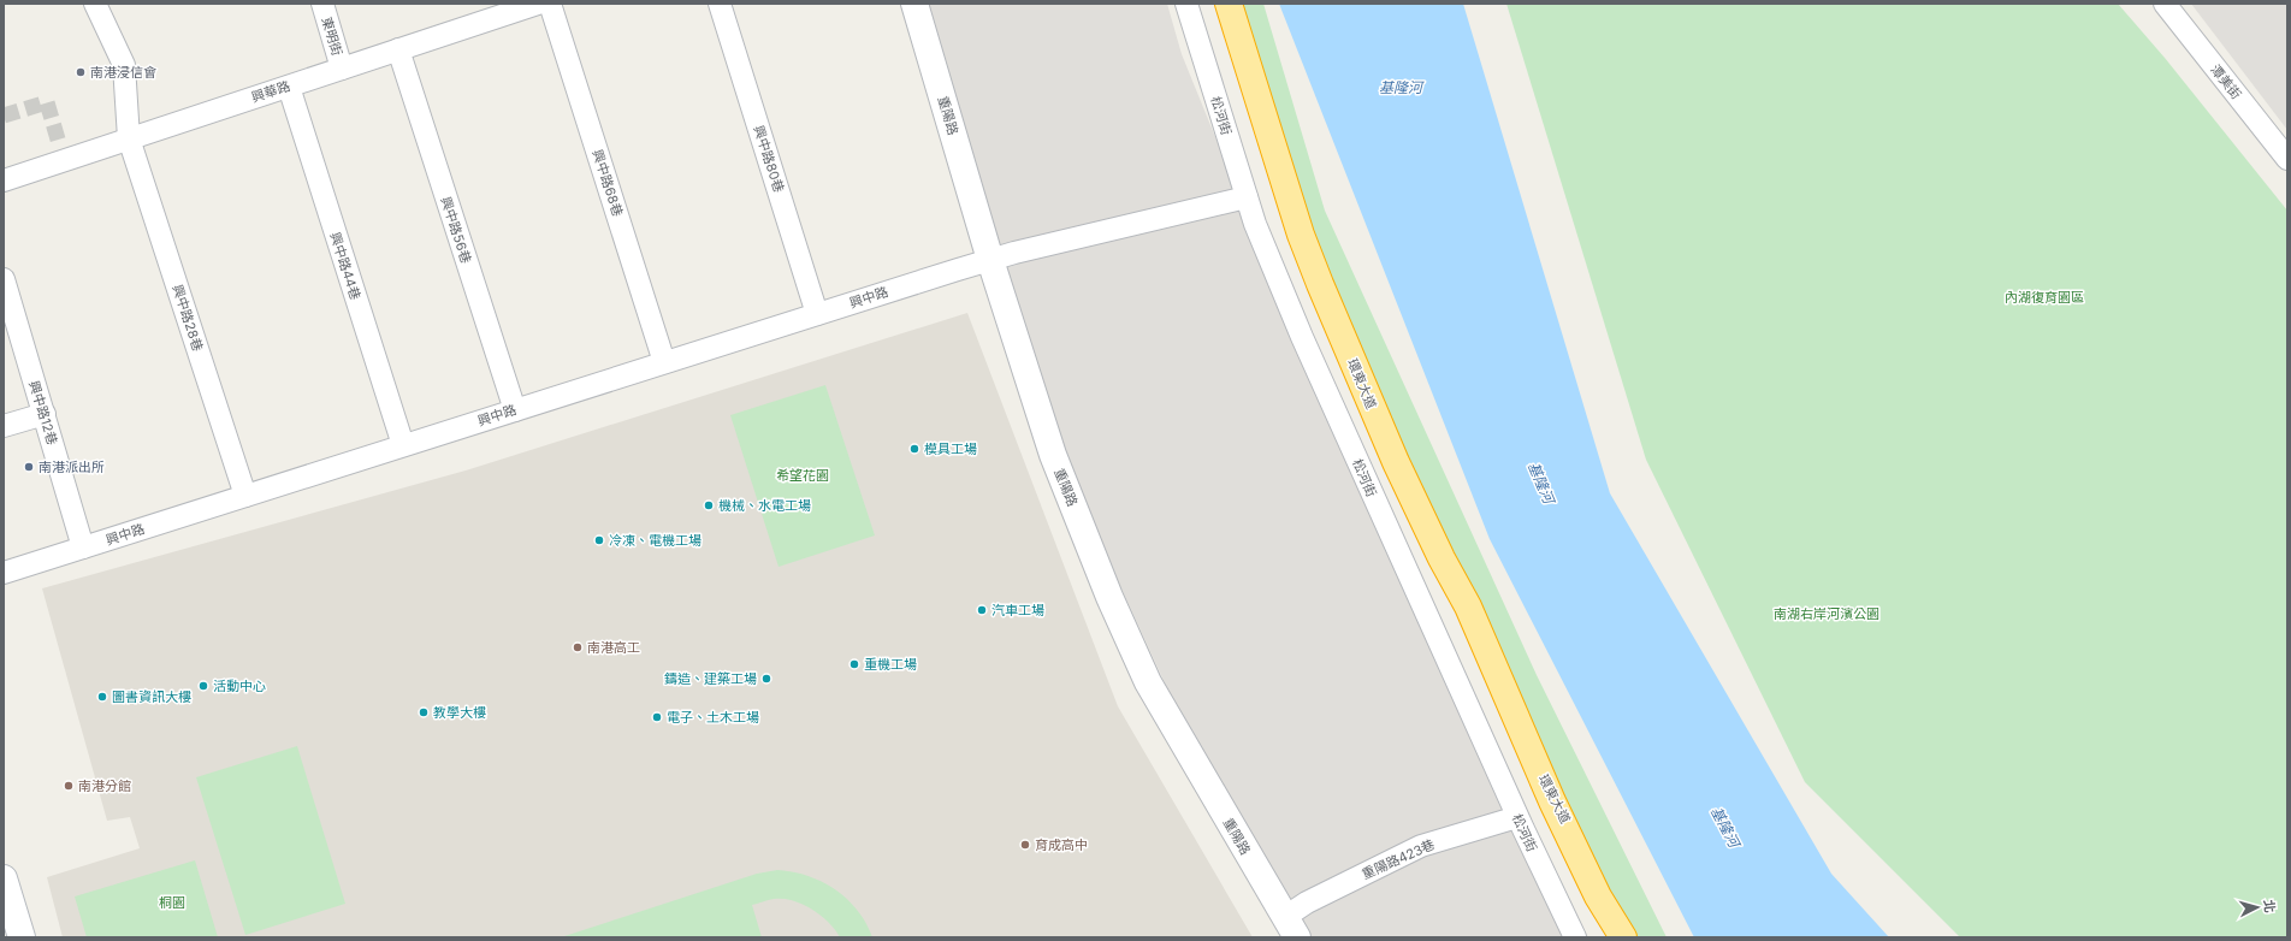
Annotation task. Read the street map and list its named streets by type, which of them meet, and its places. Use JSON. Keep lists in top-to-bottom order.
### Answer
{
  "streets": {
    "highway": ["環東大道"],
    "street": [
      "東明街",
      "潭美街",
      "興華路",
      "重陽路",
      "松河街",
      "興中路80巷",
      "興中路68巷",
      "興中路56巷",
      "興中路44巷",
      "興中路",
      "興中路28巷",
      "興中路12巷",
      "重陽路423巷"
    ]
  },
  "crossings": [
    ["東明街", "興華路"],
    ["興華路", "興中路68巷"],
    ["興華路", "興中路56巷"],
    ["興華路", "興中路44巷"],
    ["興華路", "興中路28巷"],
    ["重陽路", "興中路"],
    ["重陽路", "重陽路423巷"],
    ["松河街", "興中路"],
    ["松河街", "重陽路423巷"],
    ["興中路80巷", "興中路"],
    ["興中路68巷", "興中路"],
    ["興中路56巷", "興中路"],
    ["興中路44巷", "興中路"],
    ["興中路", "興中路28巷"],
    ["興中路", "興中路12巷"]
  ],
  "water": ["基隆河"],
  "parks": [
    "內湖復育園區",
    "希望花園",
    "南湖右岸河濱公園",
    "桐園"
  ],
  "places": [
    "南港浸信會",
    "模具工場",
    "南港派出所",
    "機械、水電工場",
    "冷凍、電機工場",
    "汽車工場",
    "南港高工",
    "重機工場",
    "鑄造、建築工場",
    "活動中心",
    "圖書資訊大樓",
    "教學大樓",
    "電子、土木工場",
    "南港分館",
    "育成高中"
  ],
  "north": "right"
}
